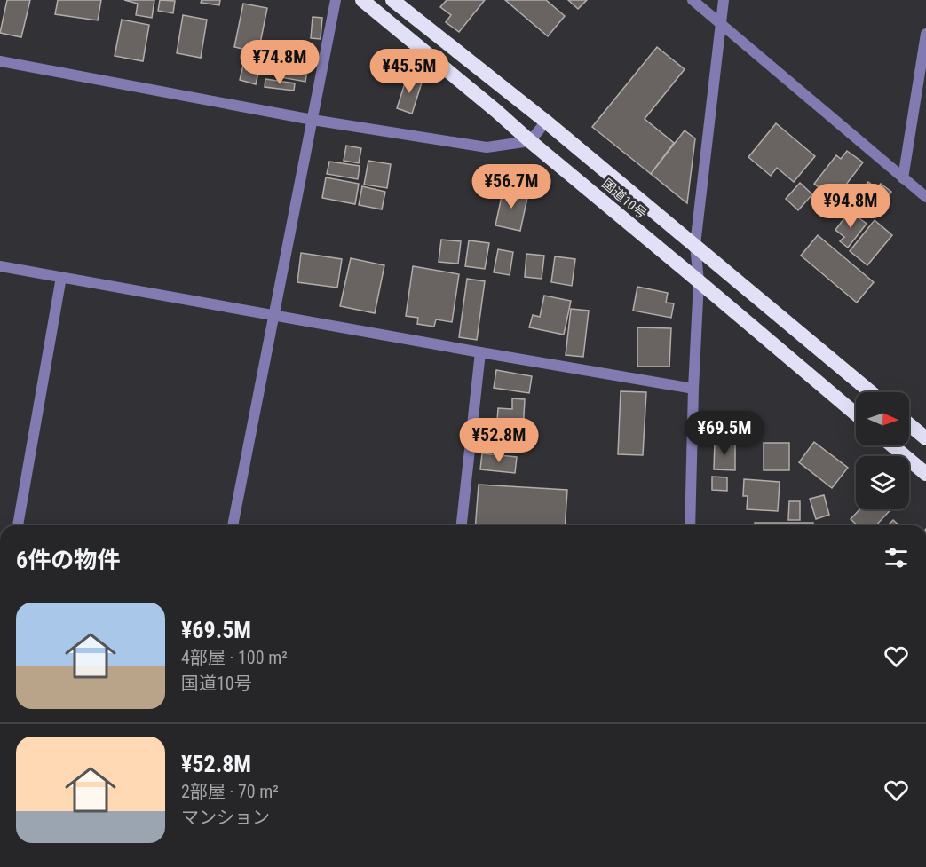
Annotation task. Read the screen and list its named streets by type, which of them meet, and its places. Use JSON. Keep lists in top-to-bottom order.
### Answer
{
  "streets": {
    "highway": ["国道10号"]
  },
  "north": "right",
  "page": {
    "price": [
      "¥74.8M",
      "¥45.5M",
      "¥56.7M",
      "¥94.8M",
      "¥69.5M",
      "¥52.8M"
    ],
    "heading": "6件の物件",
    "list": [
      {
        "name": "¥69.5M",
        "note": "4部屋 · 100 m² · 国道10号"
      },
      {
        "name": "¥52.8M",
        "note": "2部屋 · 70 m² · マンション"
      }
    ]
  }
}
